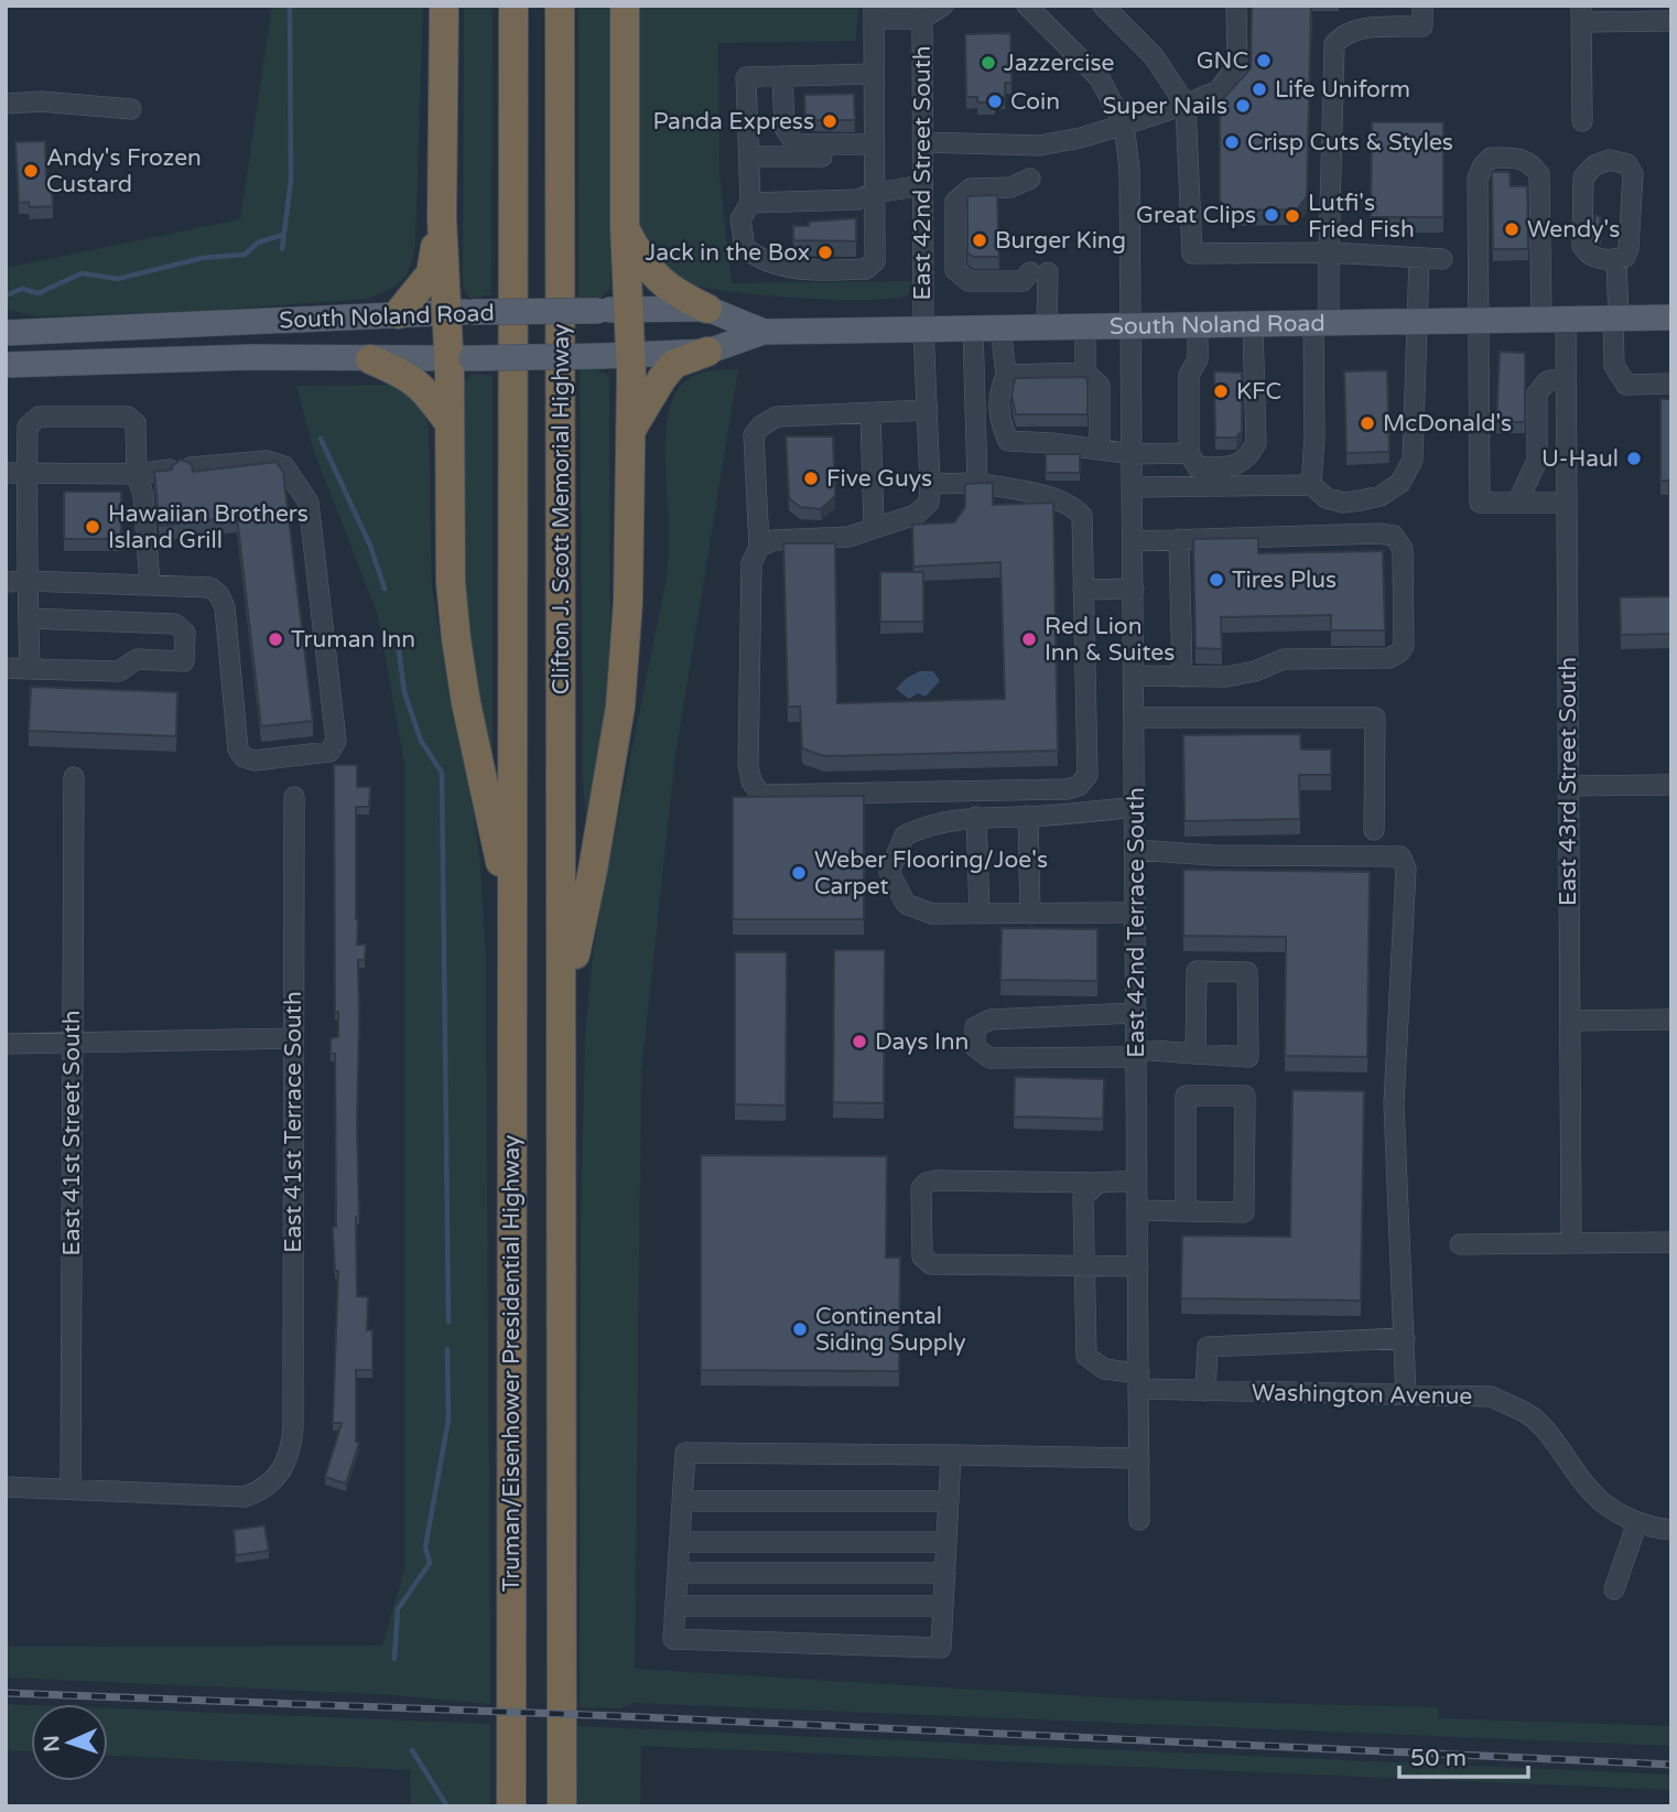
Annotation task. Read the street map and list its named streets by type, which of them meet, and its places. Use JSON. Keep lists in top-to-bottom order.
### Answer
{
  "streets": {
    "highway": ["Clifton J. Scott Memorial Highway", "Truman/Eisenhower Presidential Highway"],
    "main road": ["South Noland Road"],
    "street": [
      "East 42nd Street South",
      "East 43rd Street South",
      "East 42nd Terrace South",
      "East 41st Terrace South",
      "East 41st Street South",
      "Washington Avenue"
    ]
  },
  "crossings": [
    ["East 42nd Street South", "South Noland Road"],
    ["South Noland Road", "East 43rd Street South"],
    ["South Noland Road", "East 42nd Terrace South"],
    ["Clifton J. Scott Memorial Highway", "Truman/Eisenhower Presidential Highway"],
    ["East 42nd Terrace South", "Washington Avenue"],
    ["East 41st Terrace South", "East 41st Street South"]
  ],
  "places": [
    "GNC",
    "Jazzercise",
    "Life Uniform",
    "Coin",
    "Super Nails",
    "Panda Express",
    "Crisp Cuts & Styles",
    "Andy's Frozen Custard",
    "Great Clips",
    "Lutfi's Fried Fish",
    "Wendy's",
    "Burger King",
    "Jack in the Box",
    "KFC",
    "McDonald's",
    "U-Haul",
    "Five Guys",
    "Hawaiian Brothers Island Grill",
    "Tires Plus",
    "Truman Inn",
    "Red Lion Inn & Suites",
    "Weber Flooring/Joe's Carpet",
    "Days Inn",
    "Continental Siding Supply"
  ],
  "scale_bar": "50 m",
  "north": "left"
}
